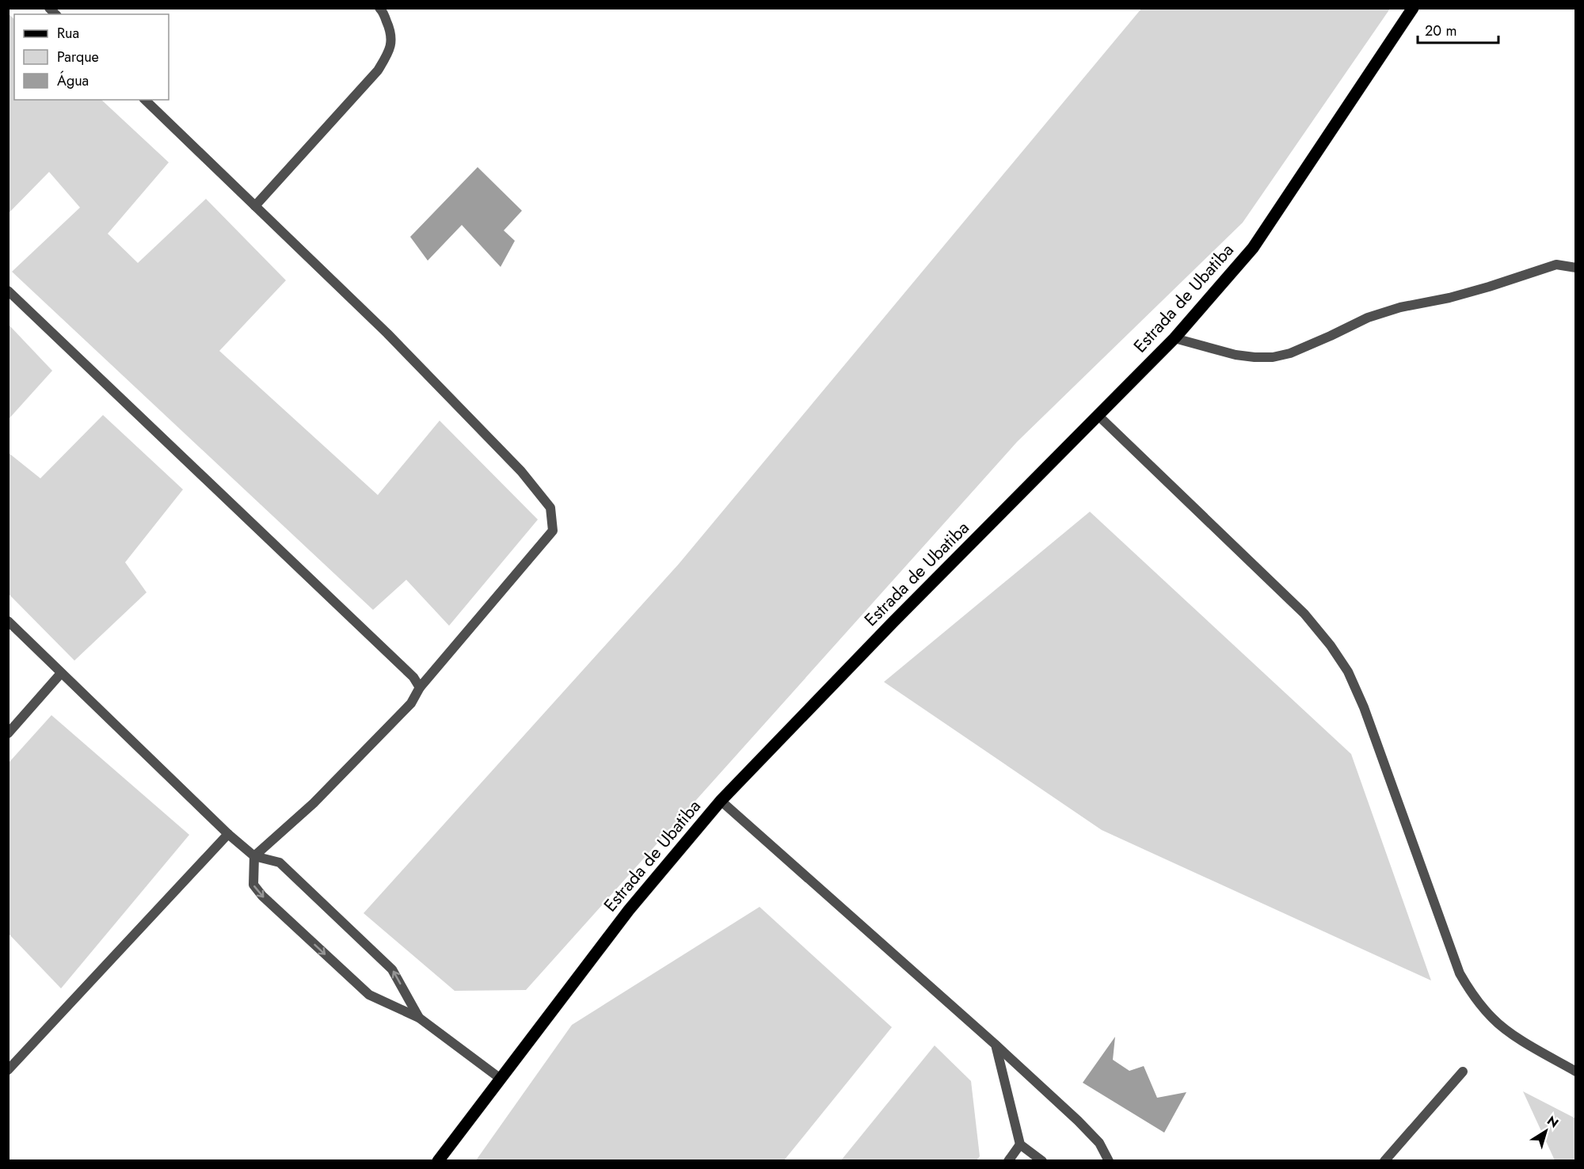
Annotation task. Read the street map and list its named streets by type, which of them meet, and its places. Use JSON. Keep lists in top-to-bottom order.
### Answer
{
  "streets": {
    "main road": ["Estrada de Ubatiba"]
  },
  "legend": ["Rua", "Parque", "Água"],
  "scale_bar": "20 m",
  "north": "top right"
}
